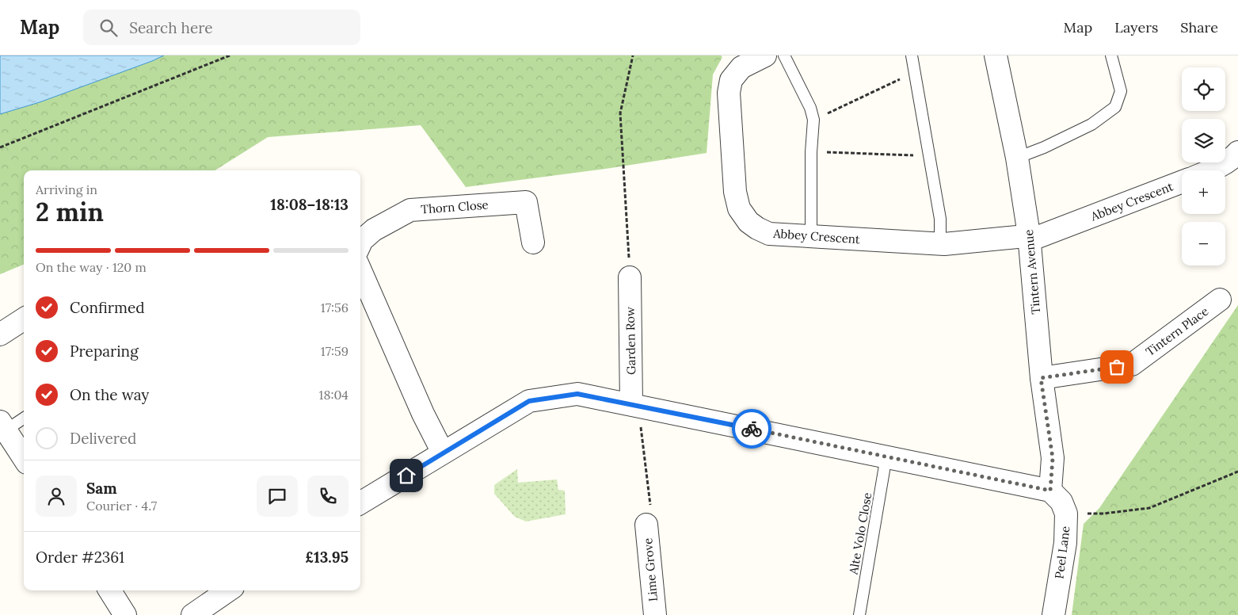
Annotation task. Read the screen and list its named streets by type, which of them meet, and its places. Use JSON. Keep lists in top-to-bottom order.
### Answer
{
  "streets": {
    "street": [
      "Abbey Crescent",
      "Thorn Close",
      "Tintern Avenue",
      "Tintern Place",
      "Garden Row",
      "Peel Lane",
      "Lime Grove"
    ],
    "lane": ["Alte Volo Close"]
  },
  "crossings": [
    ["Abbey Crescent", "Tintern Avenue"],
    ["Tintern Avenue", "Tintern Place"],
    ["Tintern Avenue", "Peel Lane"]
  ],
  "page": {
    "header": "Map",
    "search": "Search here",
    "nav": ["Map", "Layers", "Share"],
    "map_buttons": ["+", "−"],
    "heading": ["2 min", "Arriving in", "18:08–18:13"],
    "panel": [
      "Sam",
      "Courier · 4.7",
      "Order #2361",
      "£13.95"
    ],
    "bar": "On the way · 120 m",
    "list": [
      ["Confirmed", "17:56"],
      ["Preparing", "17:59"],
      ["On the way", "18:04"],
      "Delivered"
    ]
  }
}
